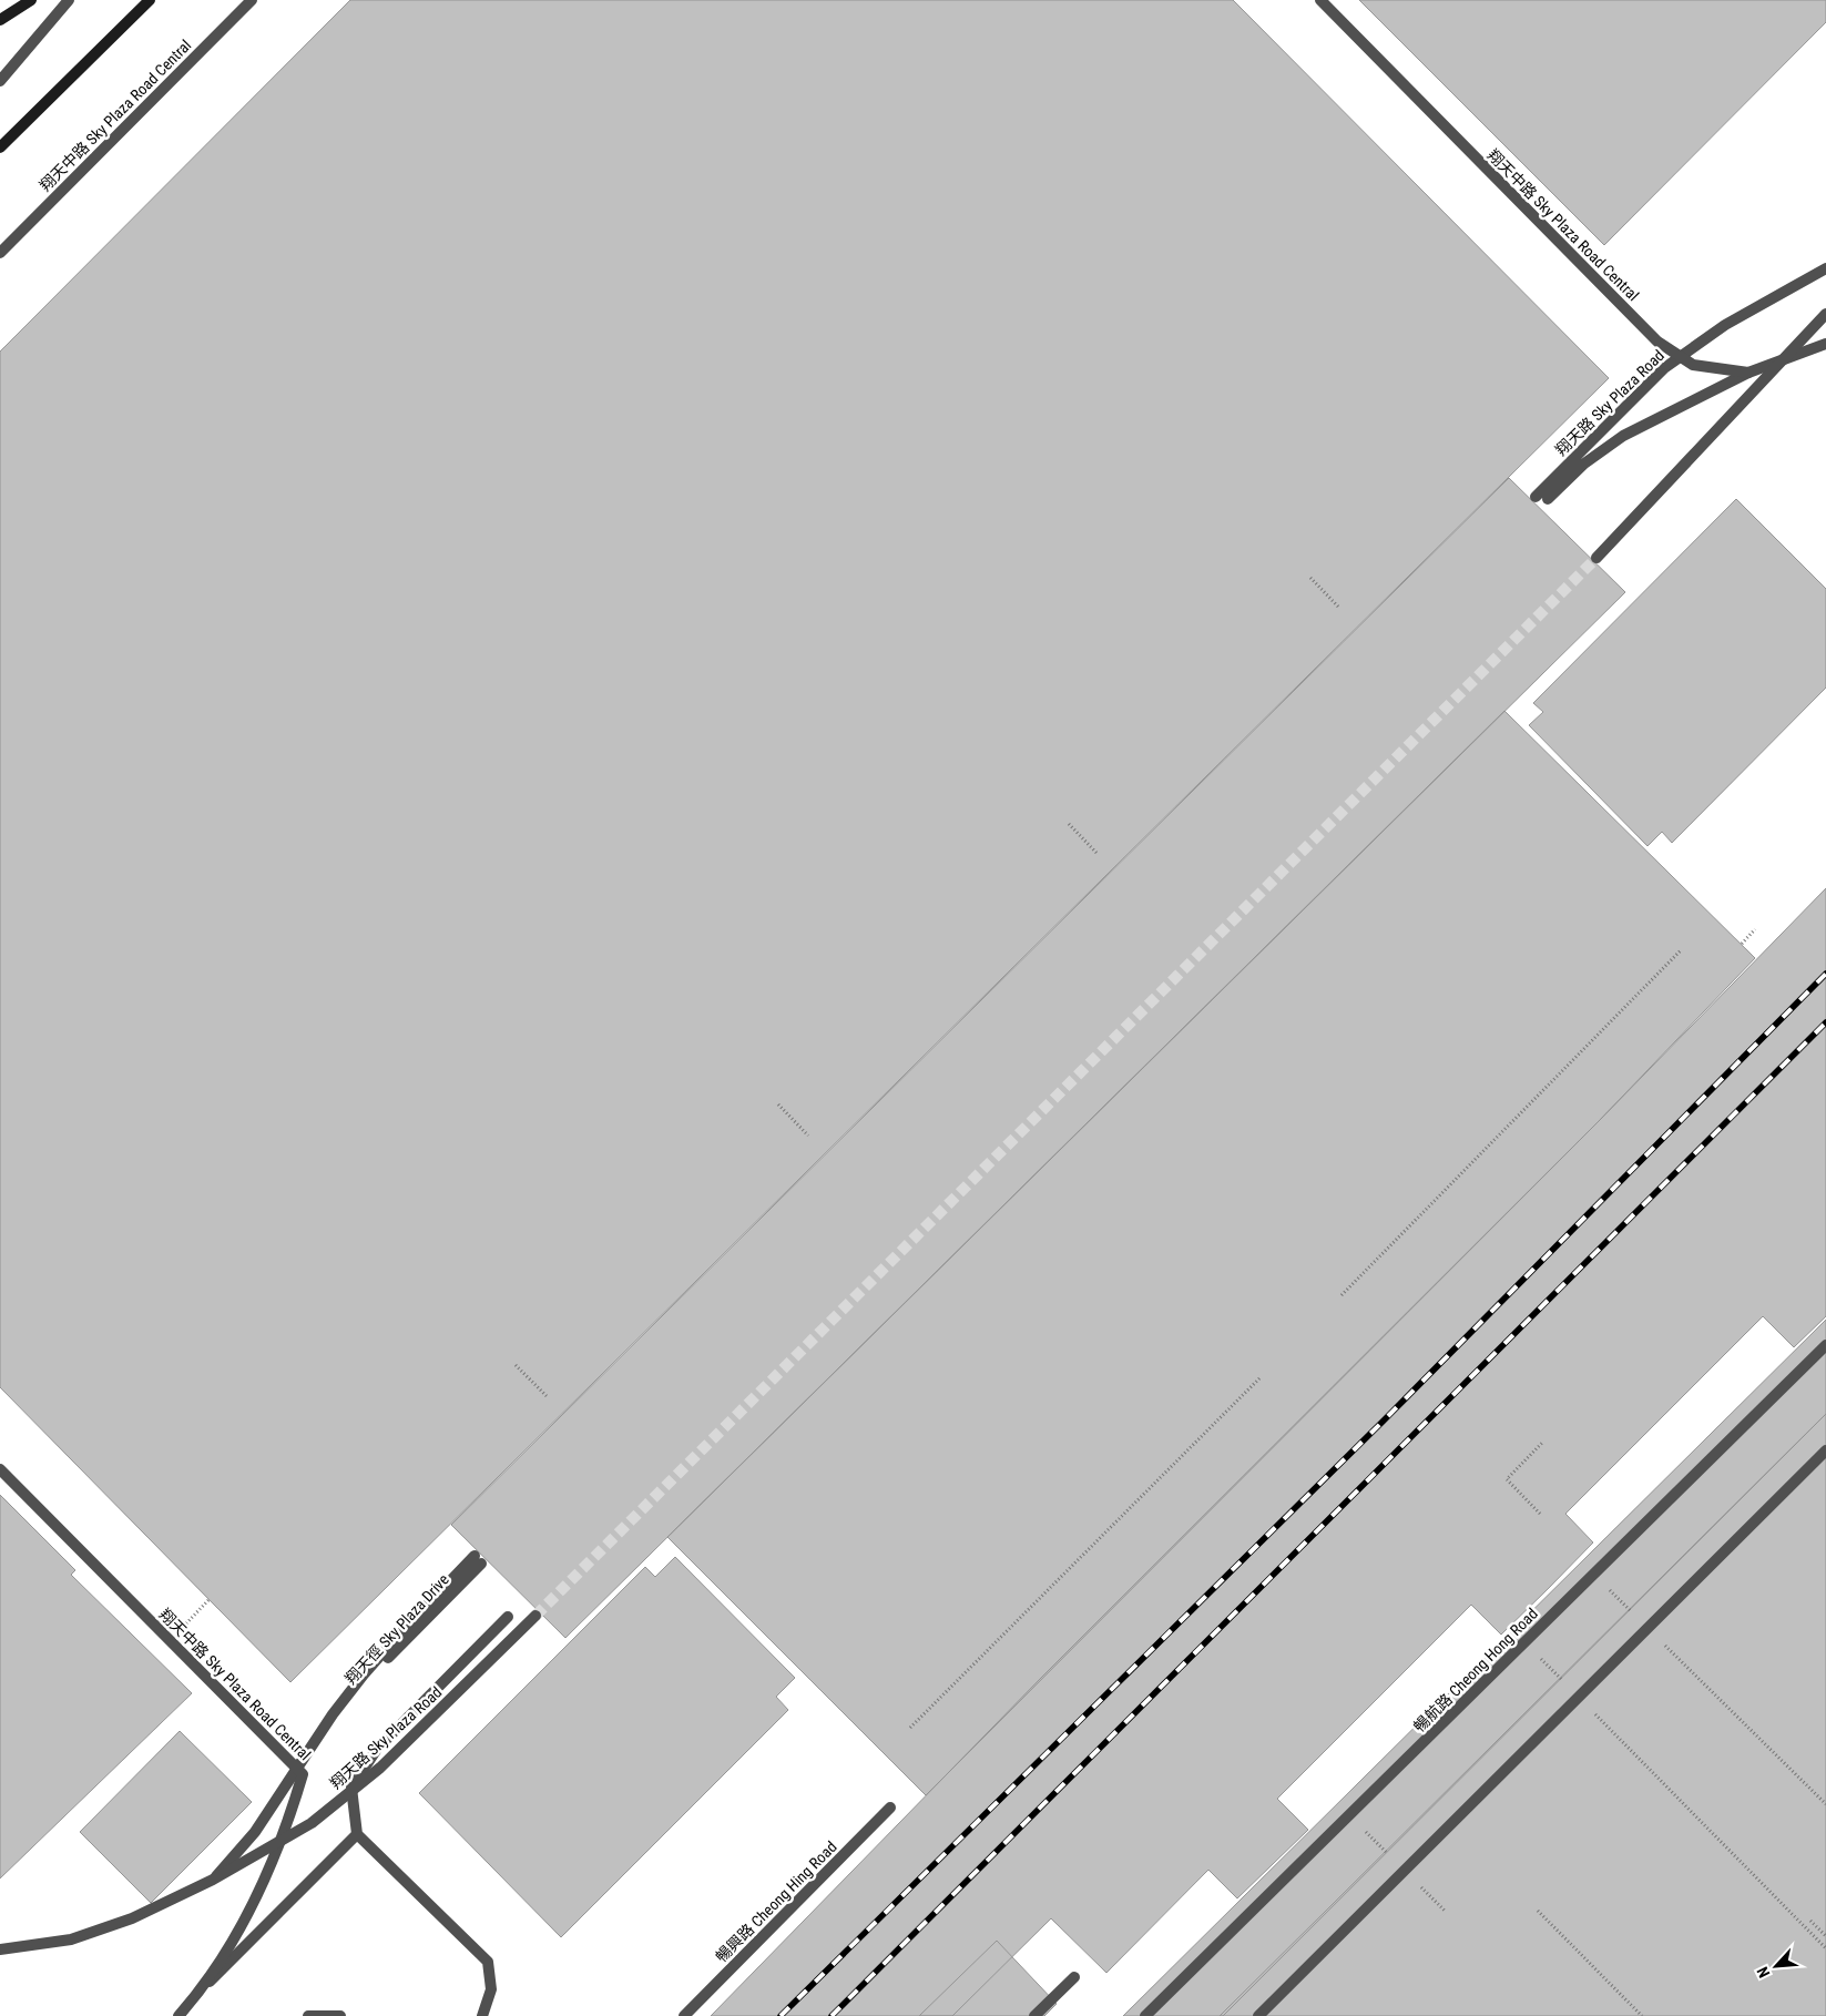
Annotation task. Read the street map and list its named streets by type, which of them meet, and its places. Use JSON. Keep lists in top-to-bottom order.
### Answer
{
  "streets": {
    "street": [
      "翔天中路 Sky Plaza Road Central",
      "翔天路 Sky Plaza Road",
      "翔天徑 Sky Plaza Drive",
      "暢航路 Cheong Hong Road",
      "暢興路 Cheong Hing Road"
    ]
  },
  "crossings": [
    ["翔天中路 Sky Plaza Road Central", "翔天路 Sky Plaza Road"],
    ["翔天中路 Sky Plaza Road Central", "翔天徑 Sky Plaza Drive"],
    ["翔天路 Sky Plaza Road", "翔天徑 Sky Plaza Drive"]
  ],
  "north": "bottom left"
}
